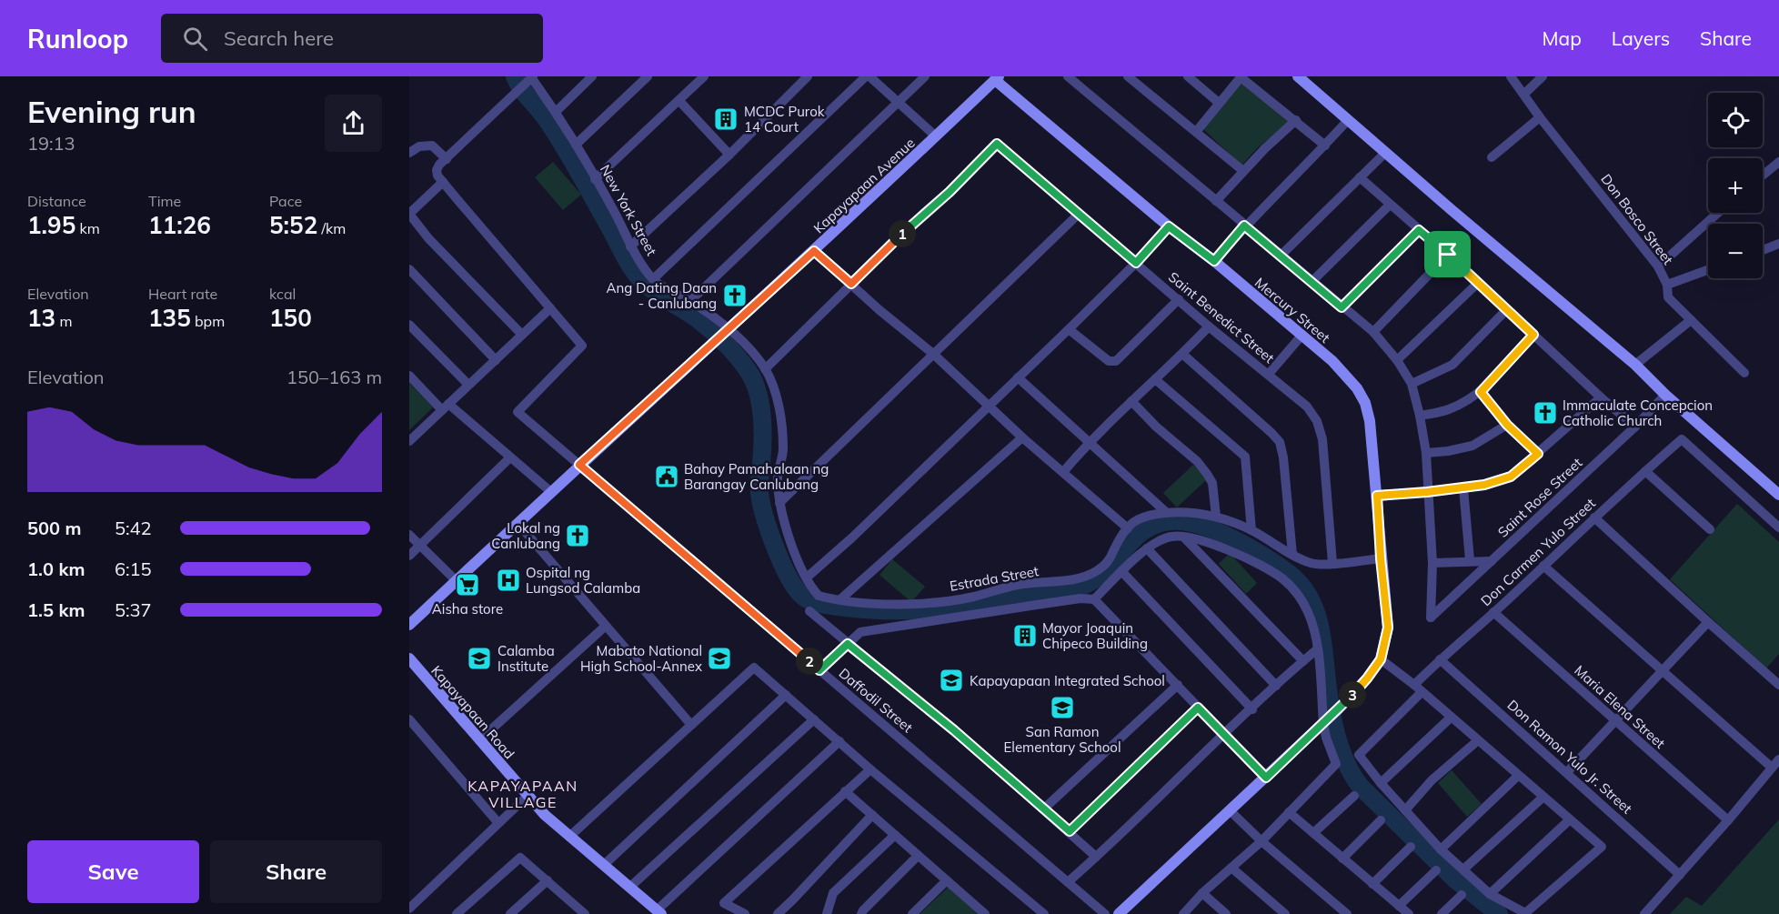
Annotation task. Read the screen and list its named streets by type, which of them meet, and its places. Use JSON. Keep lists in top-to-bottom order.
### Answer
{
  "streets": {
    "street": [
      "Kapayapaan Avenue",
      "New York Street",
      "Don Bosco Street",
      "Mercury Street",
      "Saint Benedict Street",
      "Saint Rose Street",
      "Don Carmen Yulo Street",
      "Estrada Street",
      "Daffodil Street",
      "Maria Elena Street",
      "Kapayapaan Road",
      "Don Ramon Yulo Jr. Street"
    ]
  },
  "crossings": [
    ["Kapayapaan Avenue", "New York Street"],
    ["Kapayapaan Avenue", "Mercury Street"],
    ["Kapayapaan Avenue", "Daffodil Street"],
    ["New York Street", "Estrada Street"],
    ["Don Carmen Yulo Street", "Maria Elena Street"],
    ["Don Carmen Yulo Street", "Don Ramon Yulo Jr. Street"]
  ],
  "districts": ["KAPAYAPAAN VILLAGE"],
  "places": {
    "building": ["MCDC Purok 14 Court", "Mayor Joaquin Chipeco Building"],
    "church": ["Ang Dating Daan - Canlubang", "Immaculate Concepcion Catholic Church", "Lokal ng Canlubang"],
    "public building": ["Bahay Pamahalaan ng Barangay Canlubang"],
    "hospital": ["Ospital ng Lungsod Calamba"],
    "supermarket": ["Aisha store"],
    "school or university": [
      "Calamba Institute",
      "Mabato National High School-Annex",
      "Kapayapaan Integrated School",
      "San Ramon Elementary School"
    ]
  },
  "page": {
    "header": "Runloop",
    "search": "Search here",
    "nav": ["Map", "Layers", "Share"],
    "heading": ["Evening run", "19:13"],
    "map_buttons": ["+", "−"],
    "stats": [
      ["Distance", "1.95 km"],
      ["Time", "11:26"],
      ["Pace", "5:52 /km"],
      ["Elevation", "13 m"],
      ["Heart rate", "135 bpm"],
      ["kcal", "150"]
    ],
    "pins": ["1", "2", "3"],
    "chart": ["Elevation", "150–163 m"],
    "list": [
      {
        "name": "500 m",
        "note": "5:42"
      },
      {
        "name": "1.0 km",
        "note": "6:15"
      },
      {
        "name": "1.5 km",
        "note": "5:37"
      }
    ],
    "buttons": ["Save", "Share"]
  }
}
